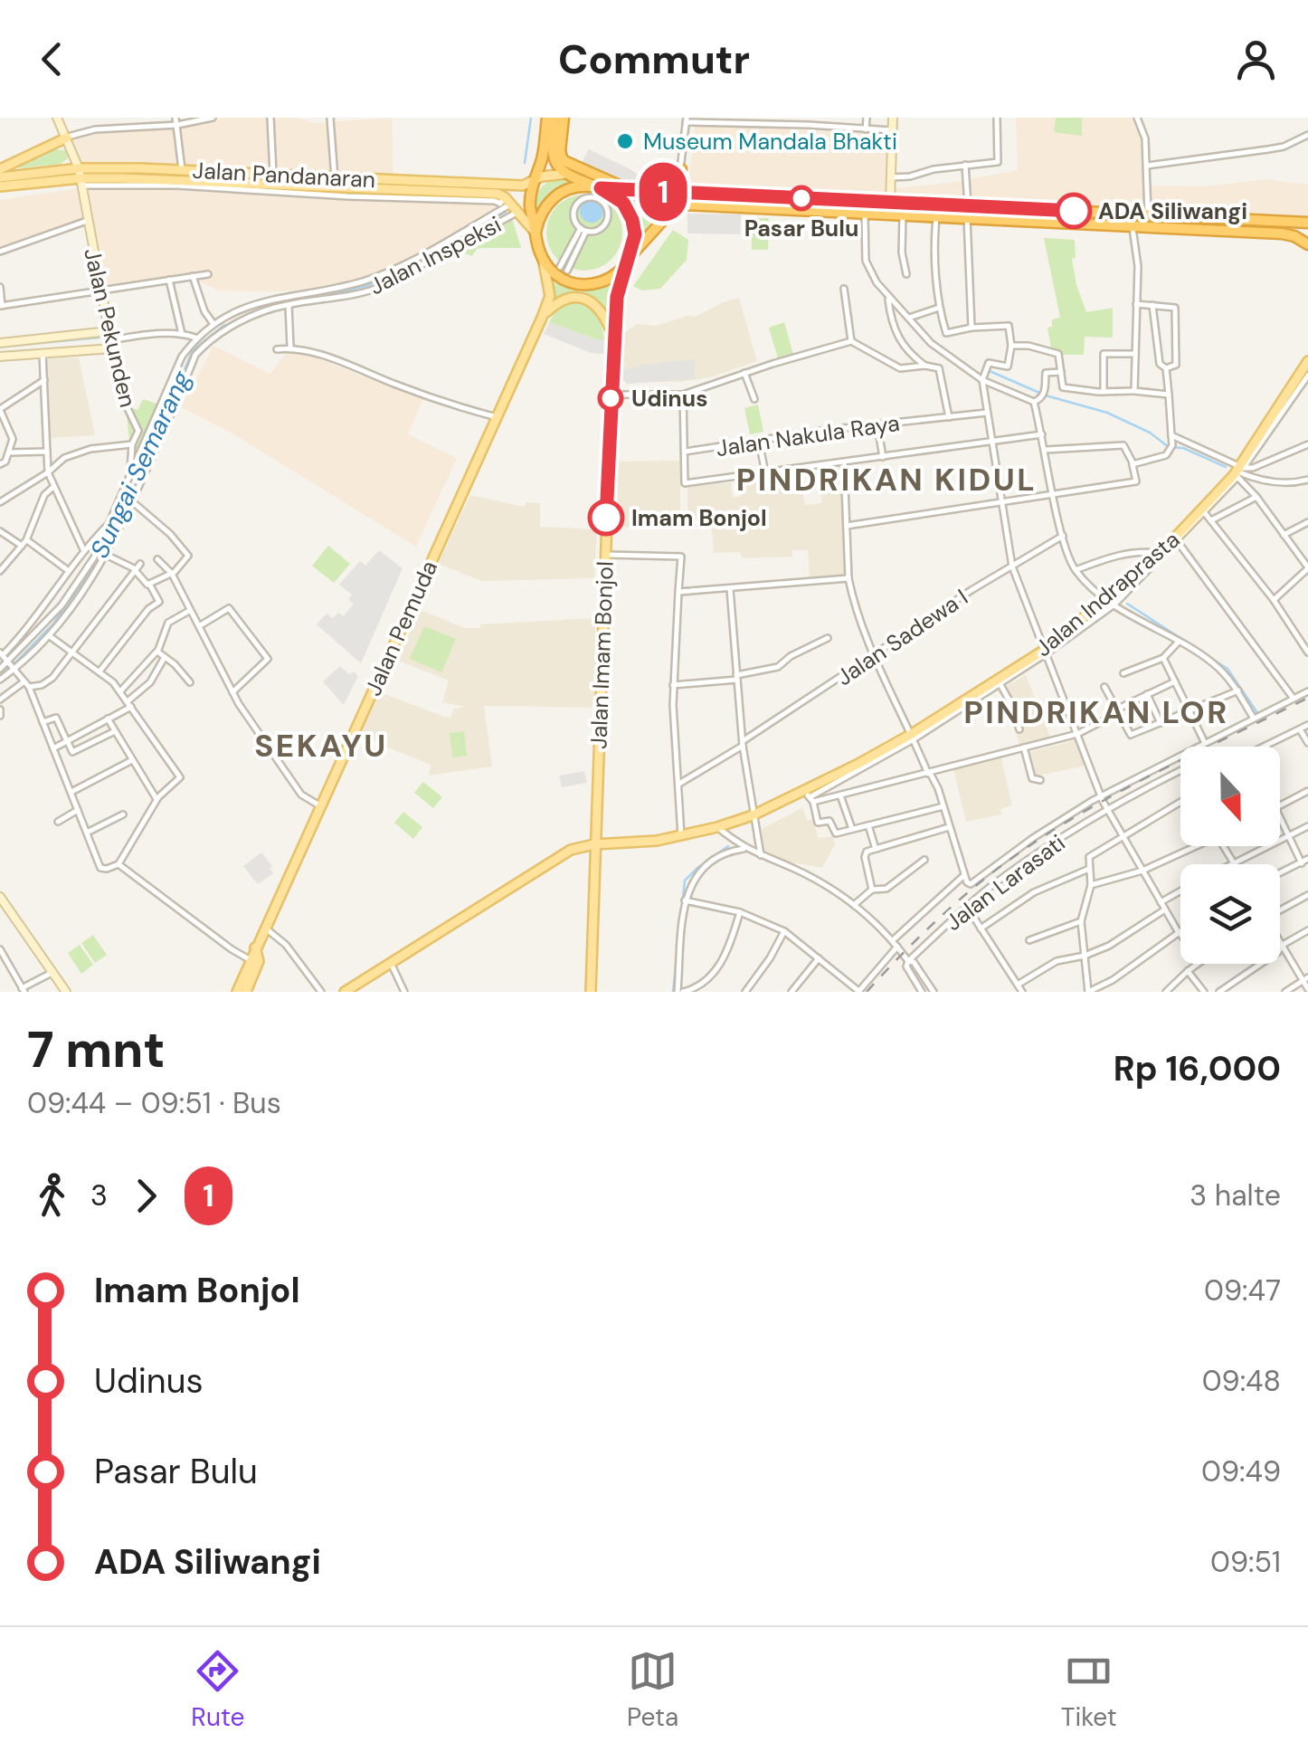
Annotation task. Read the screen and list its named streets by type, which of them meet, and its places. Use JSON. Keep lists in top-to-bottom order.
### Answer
{
  "streets": {
    "main road": [
      "Jalan Pandanaran",
      "Jalan Pekunden",
      "Jalan Indraprasta",
      "Jalan Pemuda",
      "Jalan Imam Bonjol"
    ],
    "street": [
      "Jalan Inspeksi",
      "Jalan Nakula Raya",
      "Jalan Sadewa I",
      "Jalan Larasati"
    ]
  },
  "crossings": [
    ["Jalan Pandanaran", "Jalan Inspeksi"],
    ["Jalan Pandanaran", "Jalan Pekunden"],
    ["Jalan Indraprasta", "Jalan Imam Bonjol"]
  ],
  "districts": ["PINDRIKAN KIDUL", "PINDRIKAN LOR", "SEKAYU"],
  "water": ["Sungai Semarang"],
  "places": [
    "Museum Mandala Bhakti",
    "Pasar Bulu",
    "ADA Siliwangi",
    "Udinus",
    "Imam Bonjol"
  ],
  "lines": ["bus line 1"],
  "north": "bottom",
  "page": {
    "header": "Commutr",
    "on_map": "1",
    "heading": ["7 mnt", "09:44 – 09:51 · Bus", "Rp 16,000"],
    "legs": ["3", "1", "3 halte"],
    "list": [
      {
        "name": "Imam Bonjol",
        "value": "09:47"
      },
      {
        "name": "Udinus",
        "value": "09:48"
      },
      {
        "name": "Pasar Bulu",
        "value": "09:49"
      },
      {
        "name": "ADA Siliwangi",
        "value": "09:51"
      }
    ],
    "tabs": ["Rute", "Peta", "Tiket"]
  }
}
